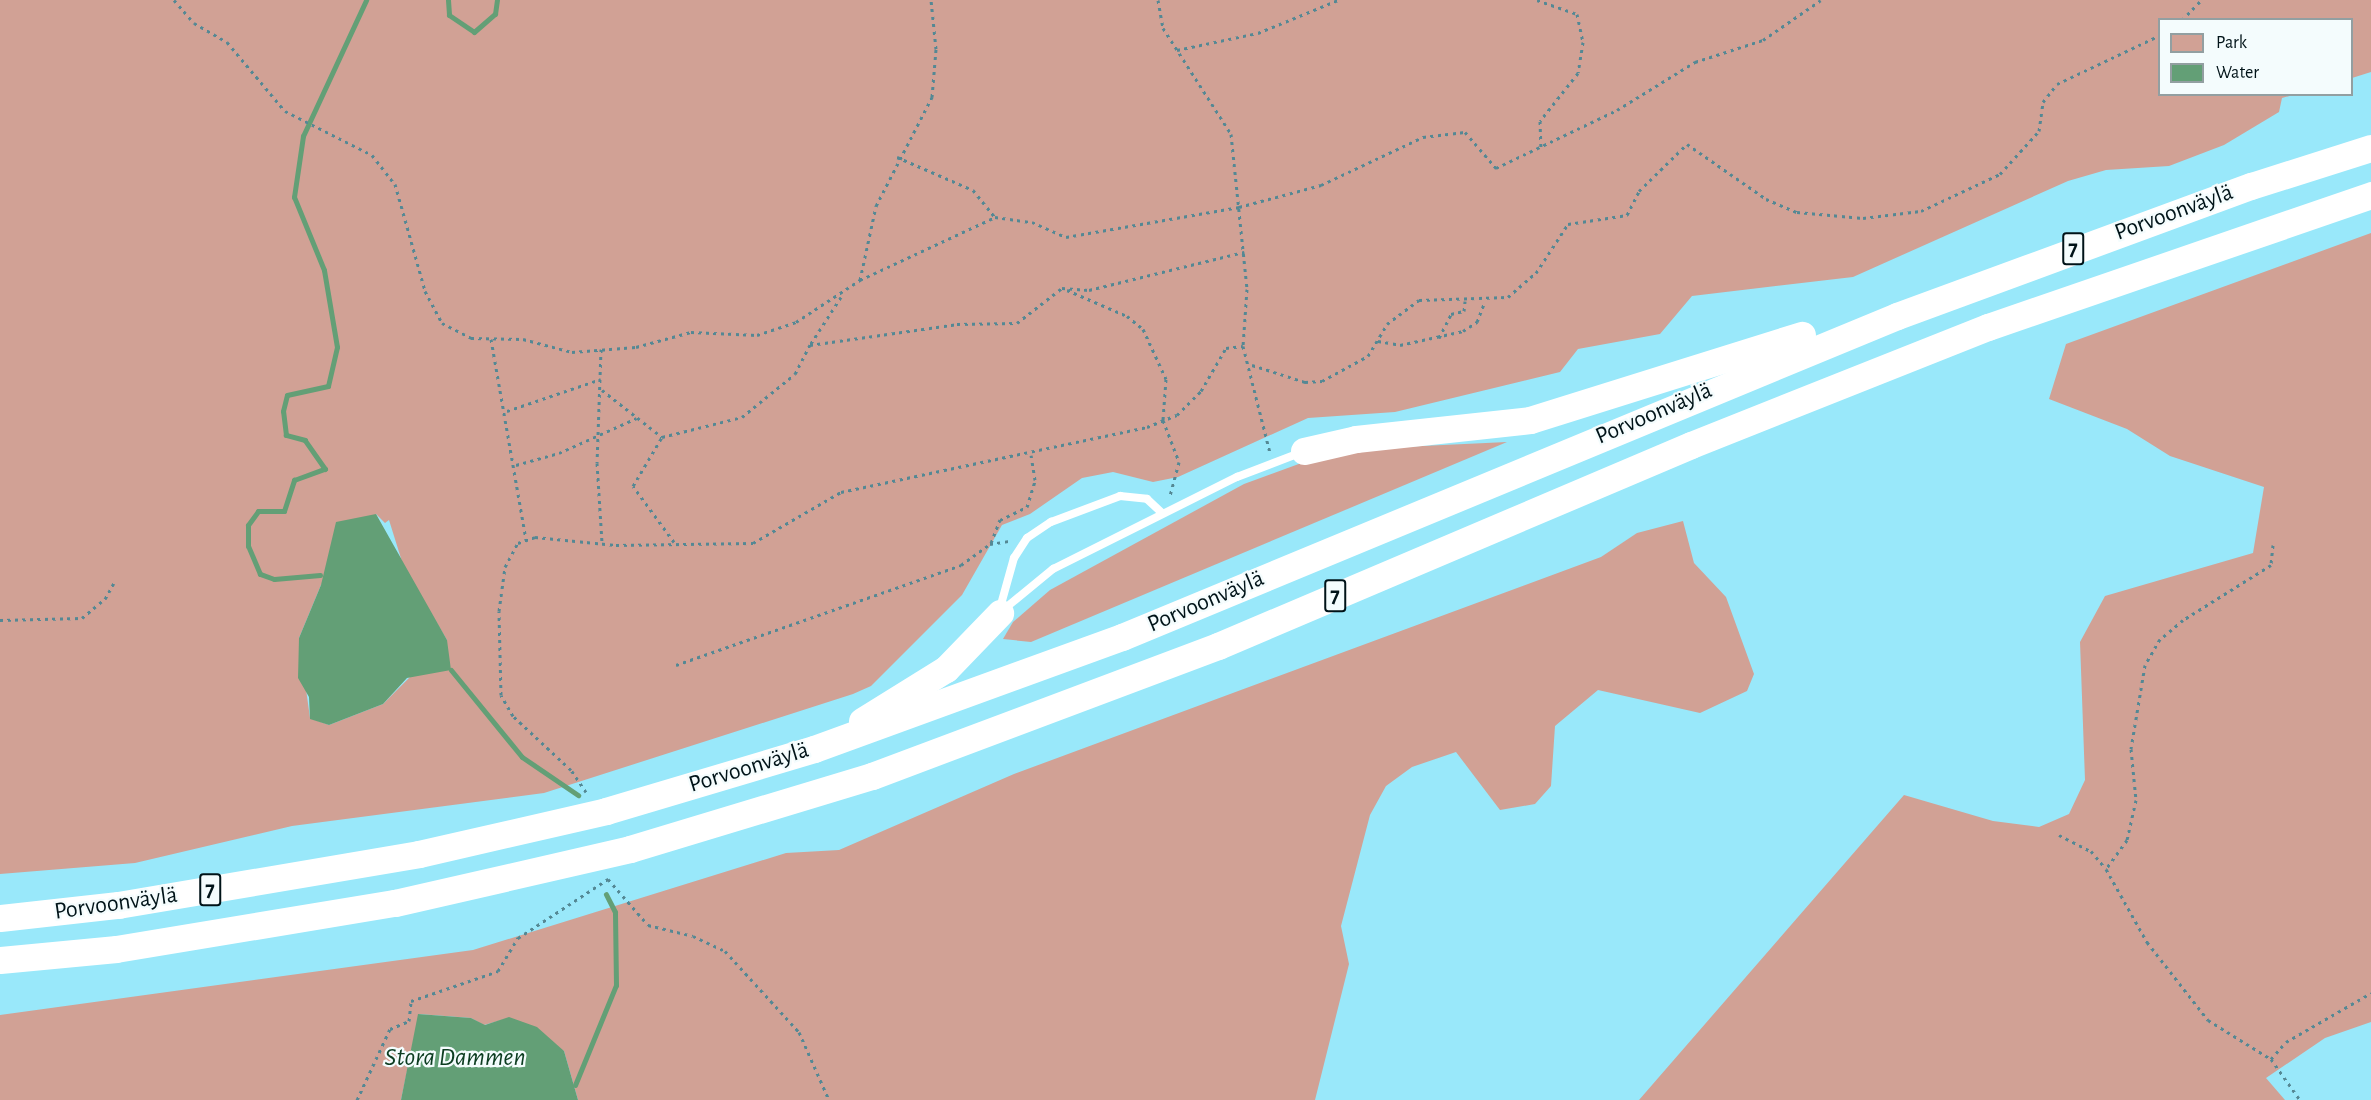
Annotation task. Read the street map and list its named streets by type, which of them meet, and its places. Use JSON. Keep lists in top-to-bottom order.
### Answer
{
  "streets": {
    "highway": ["Porvoonväylä", "7"]
  },
  "water": ["Stora Dammen"],
  "legend": ["Park", "Water"]
}
